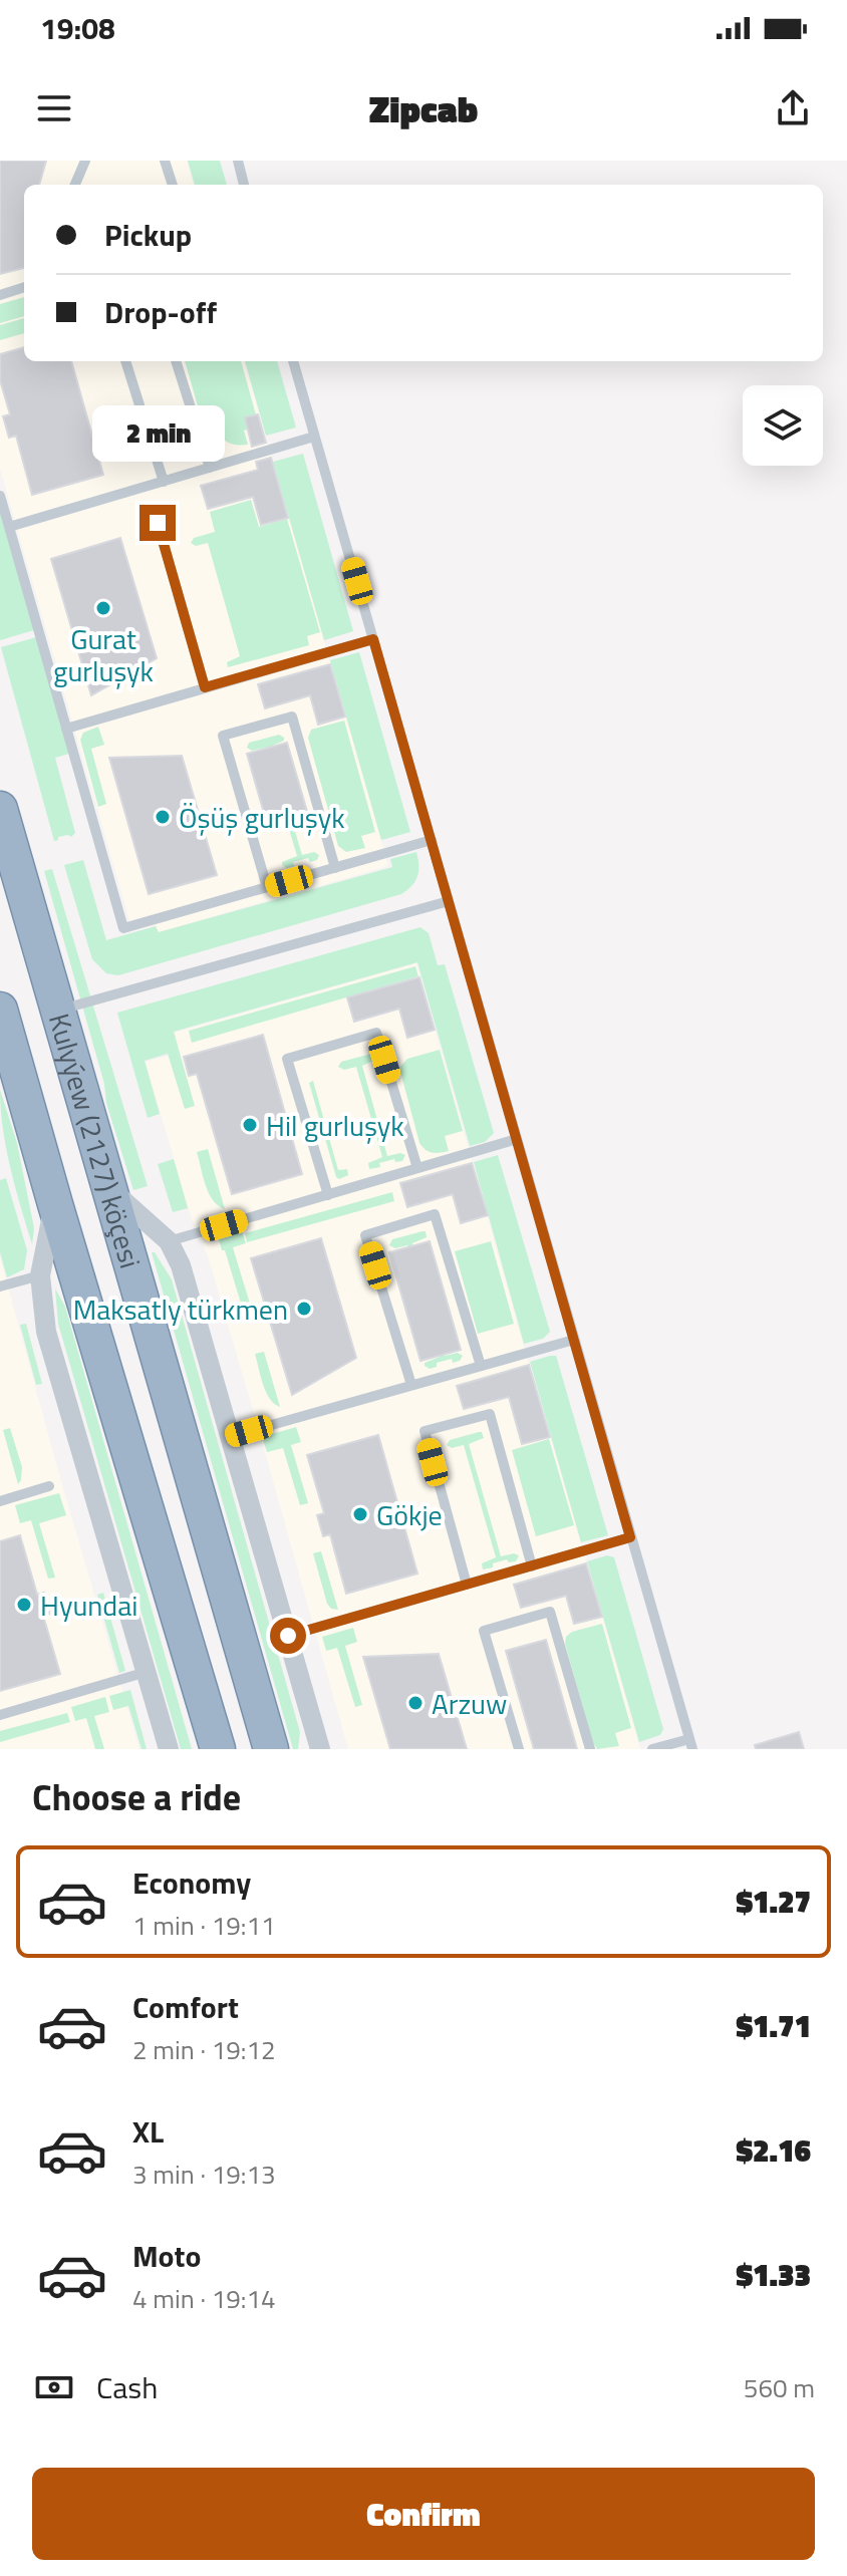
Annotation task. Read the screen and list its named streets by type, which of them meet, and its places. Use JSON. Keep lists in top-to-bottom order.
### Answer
{
  "streets": {
    "highway": ["Kulyýew (2127) köçesi"]
  },
  "places": [
    "Gurat gurluşyk",
    "Öşüş gurluşyk",
    "Hil gurluşyk",
    "Maksatly türkmen",
    "Gökje",
    "Hyundai",
    "Arzuw"
  ],
  "page": {
    "status": "19:08",
    "header": "Zipcab",
    "banner": ["Pickup", "Drop-off"],
    "bubble": "2 min",
    "heading": "Choose a ride",
    "list": [
      {
        "name": "Economy",
        "note": "1 min · 19:11",
        "value": "$1.27"
      },
      {
        "name": "Comfort",
        "note": "2 min · 19:12",
        "value": "$1.71"
      },
      {
        "name": "XL",
        "note": "3 min · 19:13",
        "value": "$2.16"
      },
      {
        "name": "Moto",
        "note": "4 min · 19:14",
        "value": "$1.33"
      }
    ],
    "pay": ["Cash", "560 m"],
    "buttons": "Confirm"
  }
}
